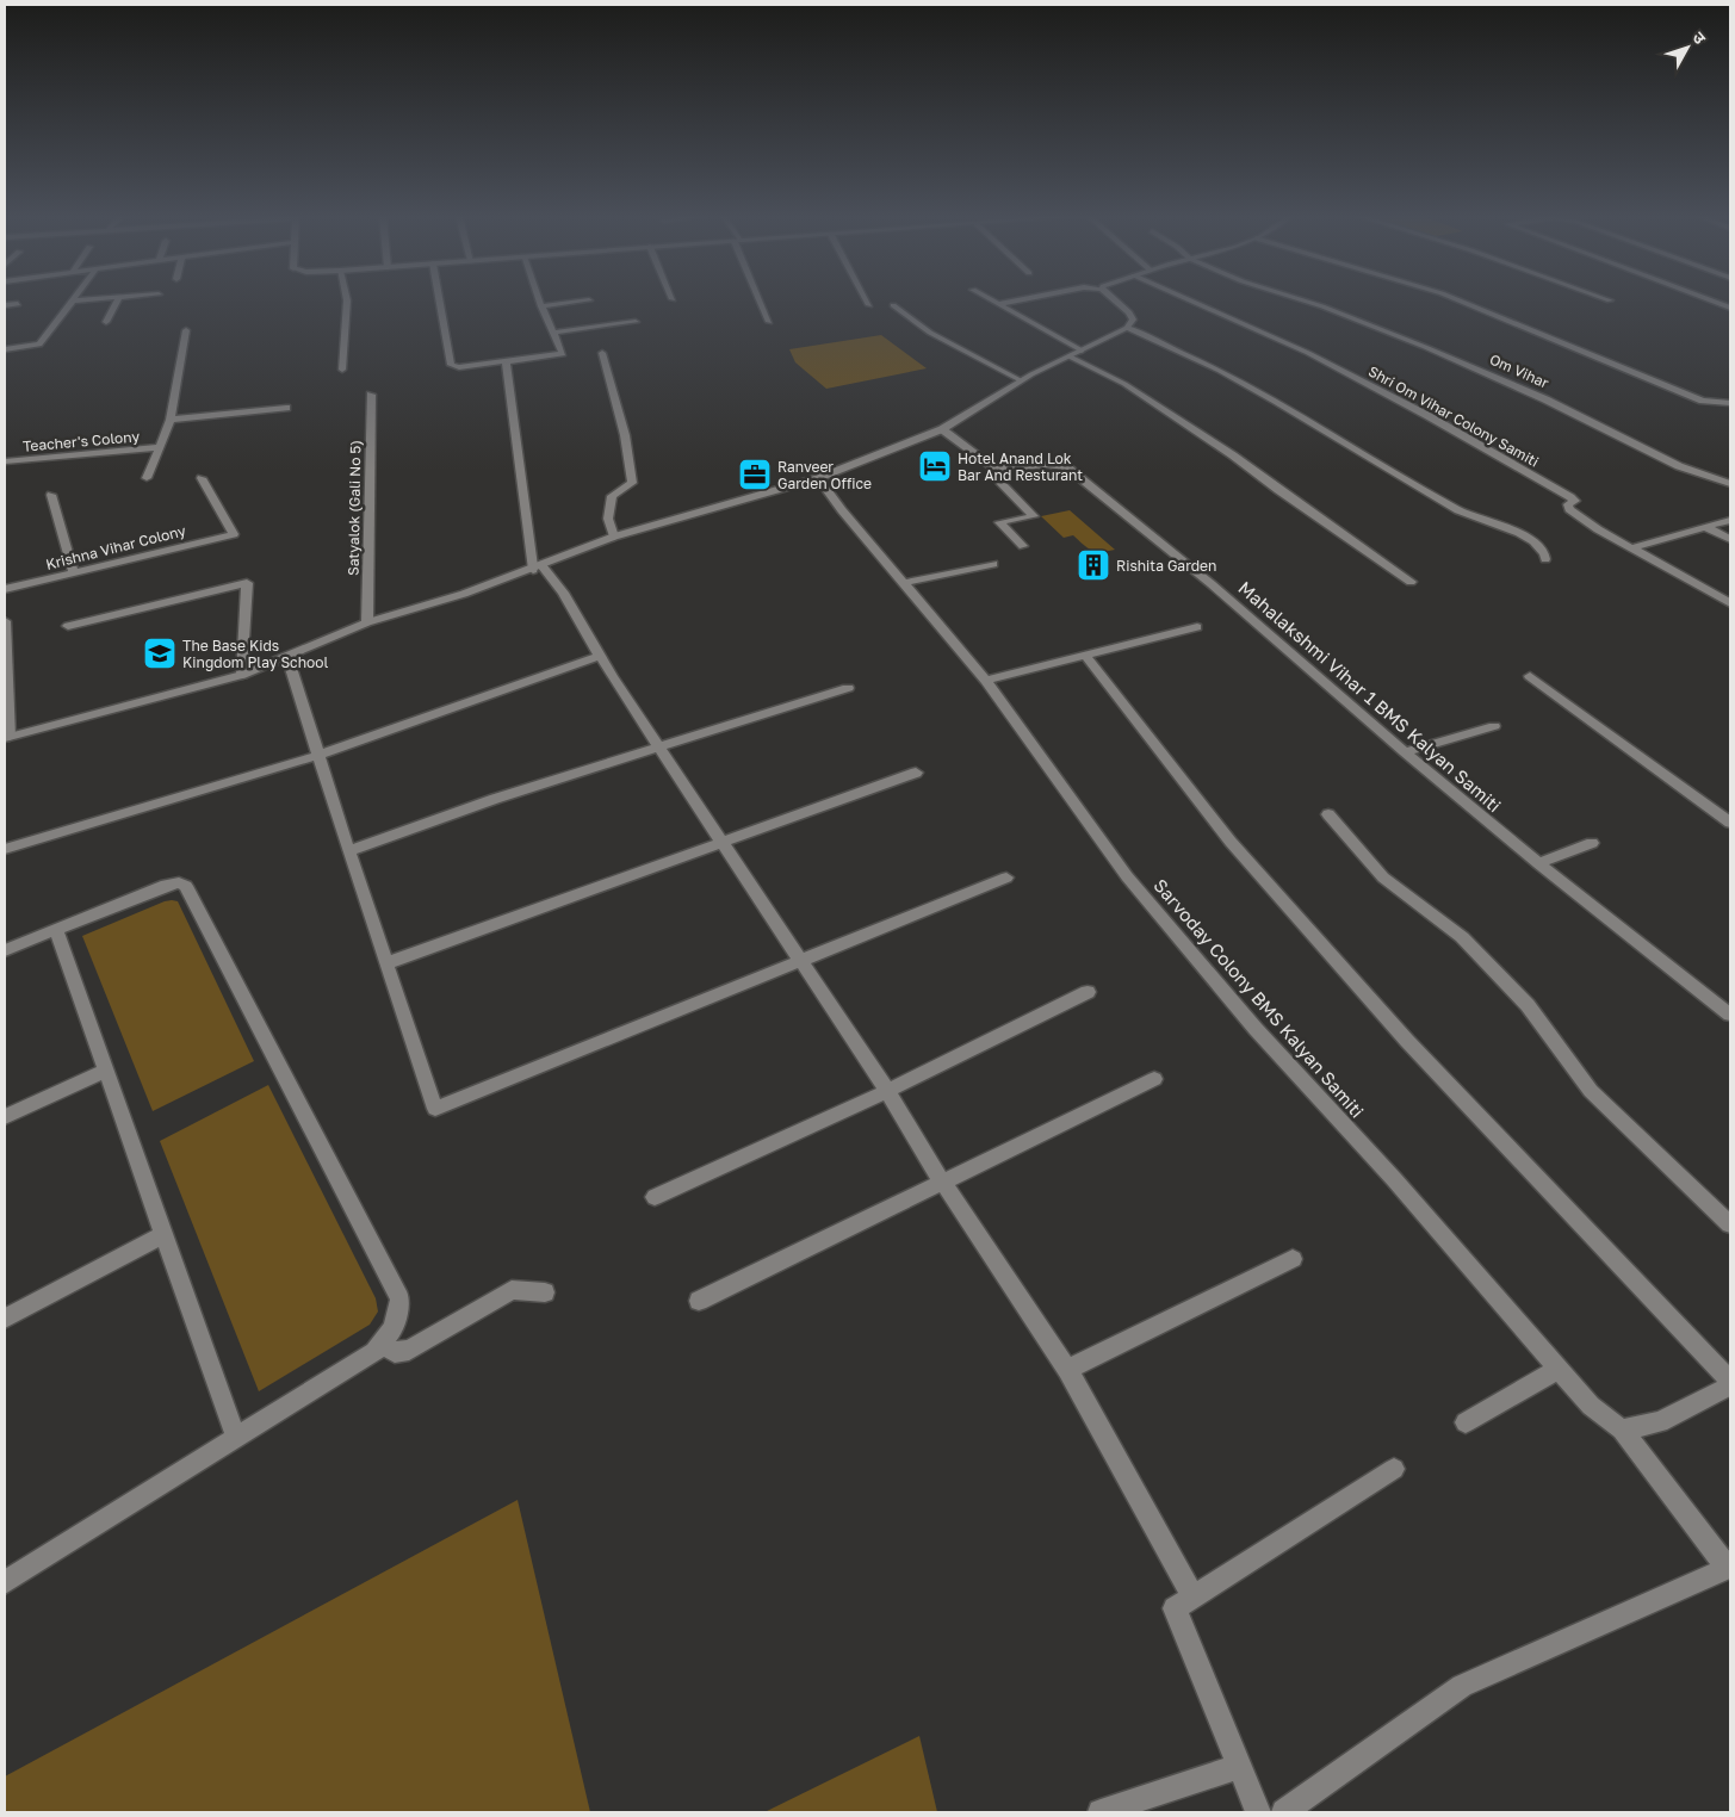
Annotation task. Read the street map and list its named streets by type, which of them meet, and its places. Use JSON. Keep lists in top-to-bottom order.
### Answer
{
  "streets": {
    "street": [
      "Om Vihar",
      "Shri Om Vihar Colony Samiti",
      "Teacher's Colony",
      "Satyalok (Gali No 5)",
      "Krishna Vihar Colony",
      "Mahalakshmi Vihar 1 BMS Kalyan Samiti",
      "Sarvoday Colony BMS Kalyan Samiti"
    ]
  },
  "places": {
    "hotel": ["Hotel Anand Lok Bar And Resturant"],
    "office": ["Ranveer Garden Office"],
    "building": ["Rishita Garden"],
    "school or university": ["The Base Kids Kingdom Play School"]
  },
  "north": "top right"
}
